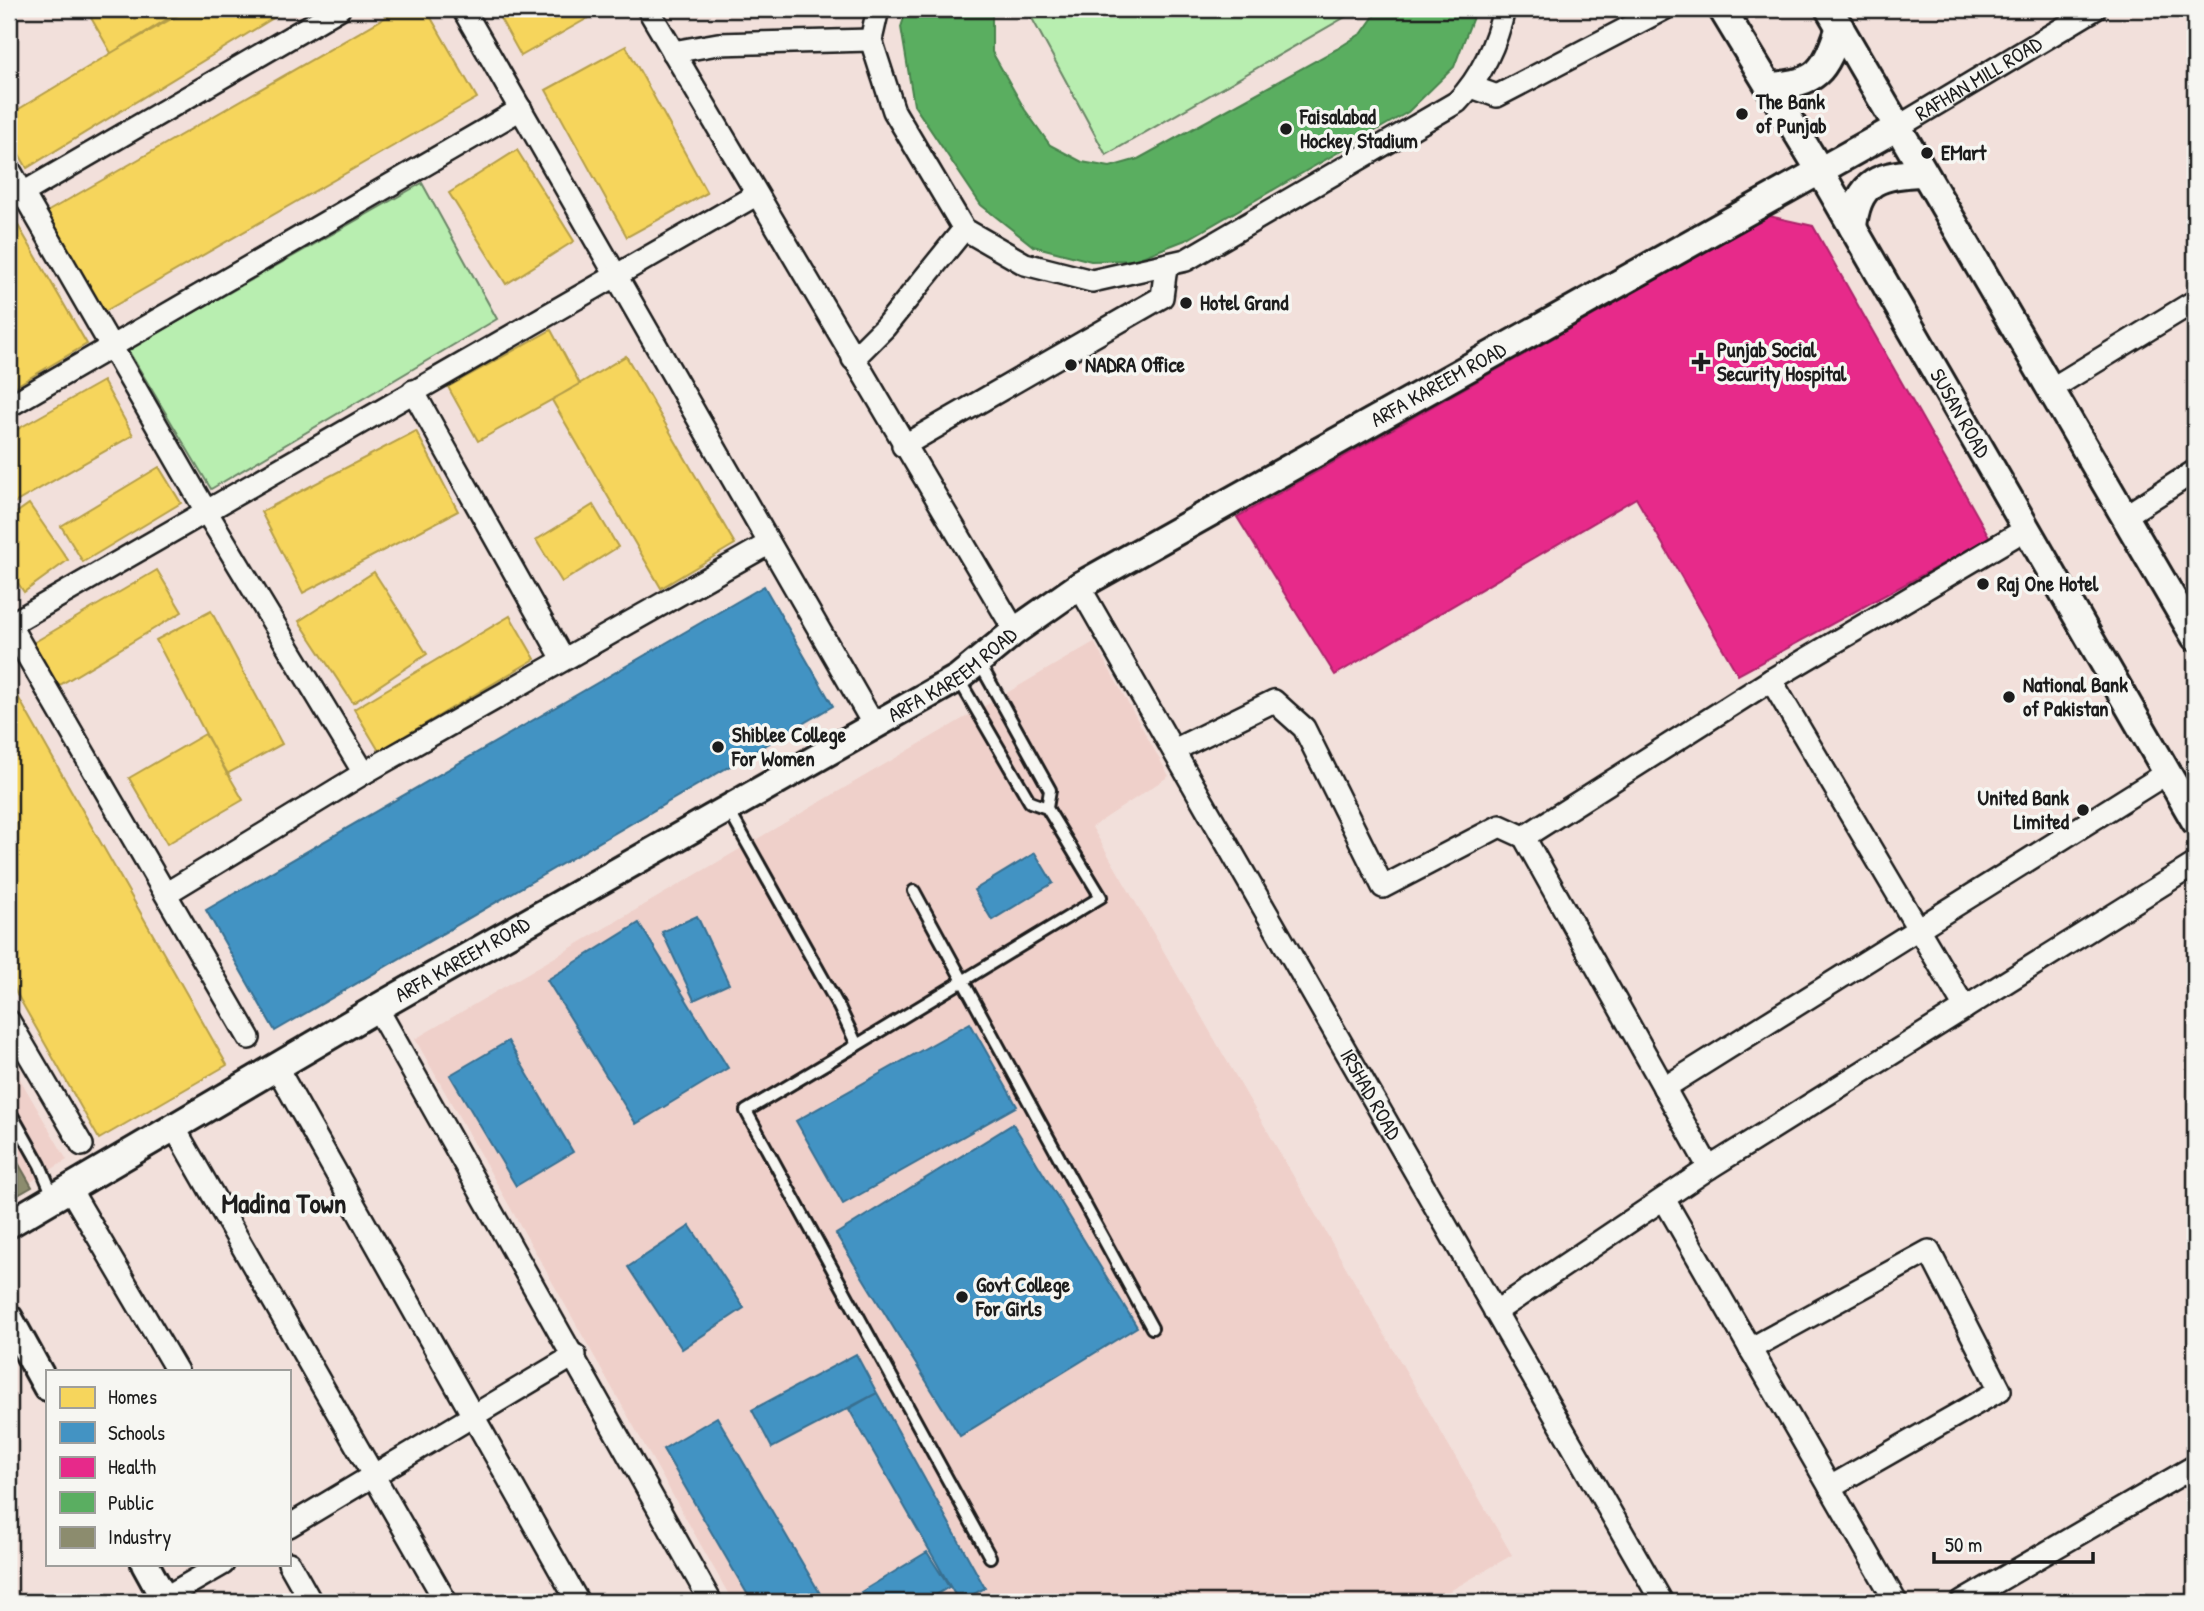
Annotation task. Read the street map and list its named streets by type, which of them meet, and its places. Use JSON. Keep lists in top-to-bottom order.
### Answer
{
  "streets": {
    "street": [
      "RAFHAN MILL ROAD",
      "ARFA KAREEM ROAD",
      "SUSAN ROAD",
      "IRSHAD ROAD"
    ]
  },
  "crossings": [
    ["RAFHAN MILL ROAD", "ARFA KAREEM ROAD"],
    ["ARFA KAREEM ROAD", "SUSAN ROAD"],
    ["ARFA KAREEM ROAD", "IRSHAD ROAD"]
  ],
  "districts": ["Madina Town"],
  "places": {
    "other": [
      "The Bank of Punjab",
      "Faisalabad Hockey Stadium",
      "EMart",
      "Hotel Grand",
      "NADRA Office",
      "Raj One Hotel",
      "National Bank of Pakistan",
      "Shiblee College For Women",
      "United Bank Limited",
      "Govt College For Girls"
    ],
    "health": ["Punjab Social Security Hospital"]
  },
  "legend": [
    "Homes",
    "Schools",
    "Health",
    "Public",
    "Industry"
  ],
  "scale_bar": "50 m"
}
